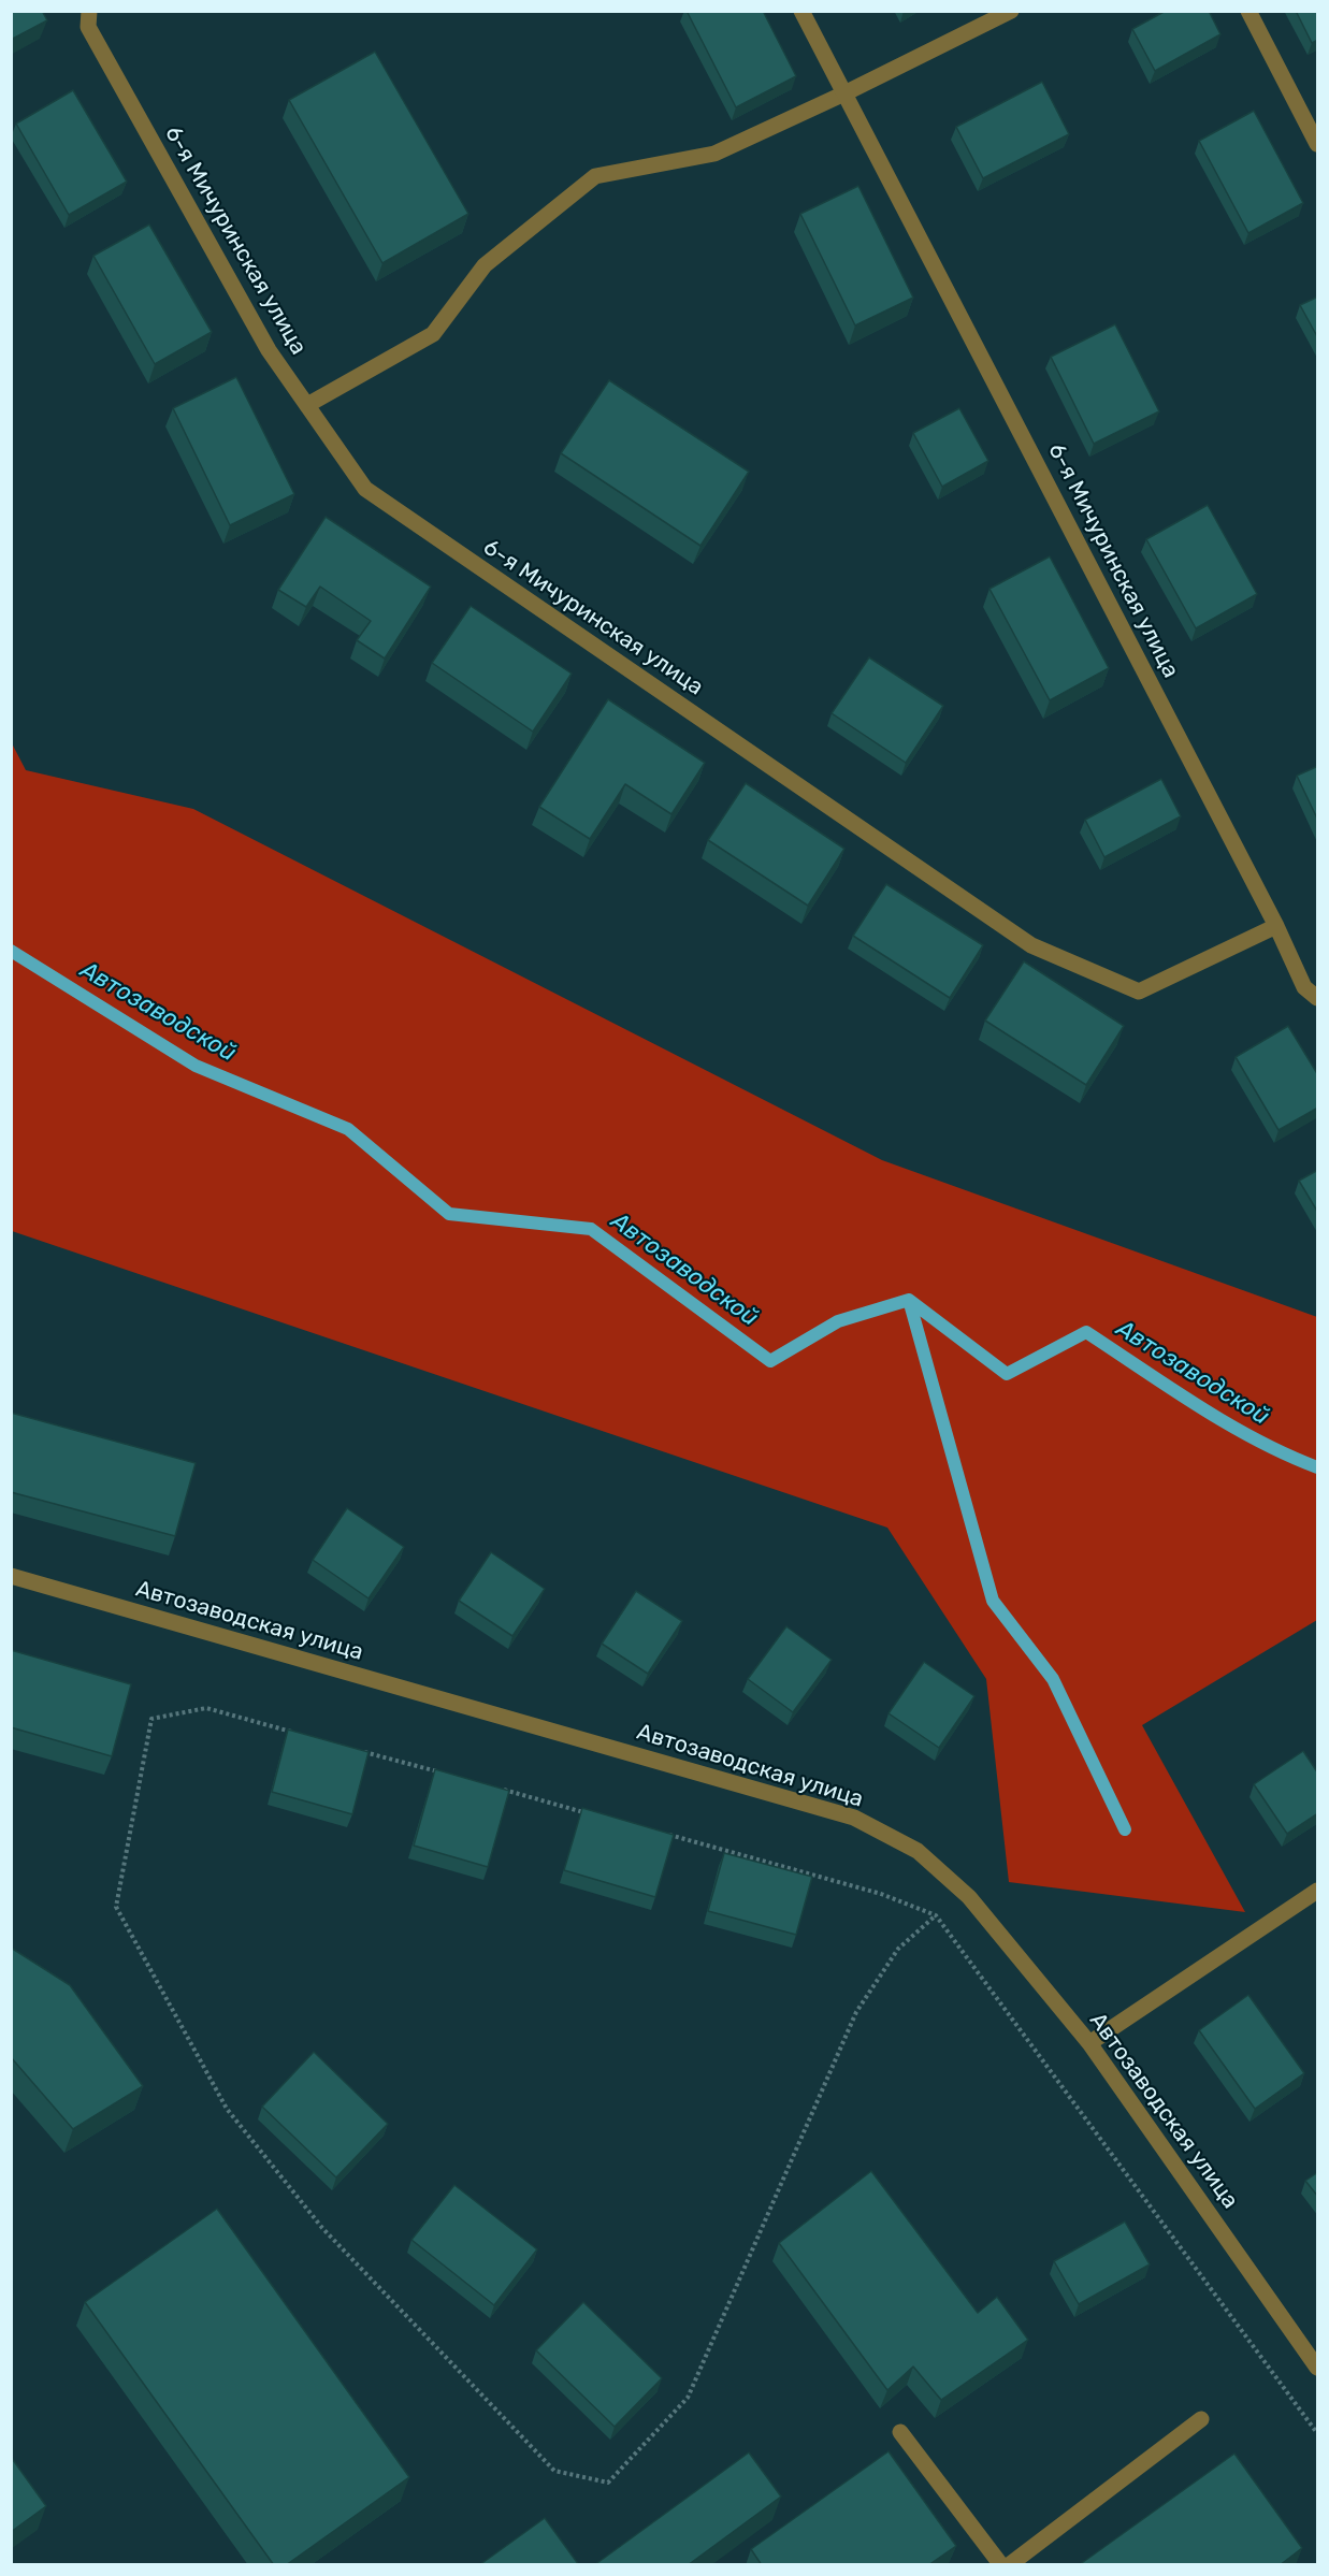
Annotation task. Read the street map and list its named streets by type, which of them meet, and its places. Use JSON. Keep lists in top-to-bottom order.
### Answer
{
  "streets": {
    "street": ["6-я Мичуринская улица", "Автозаводская улица"]
  },
  "water": ["Автозаводской"]
}
